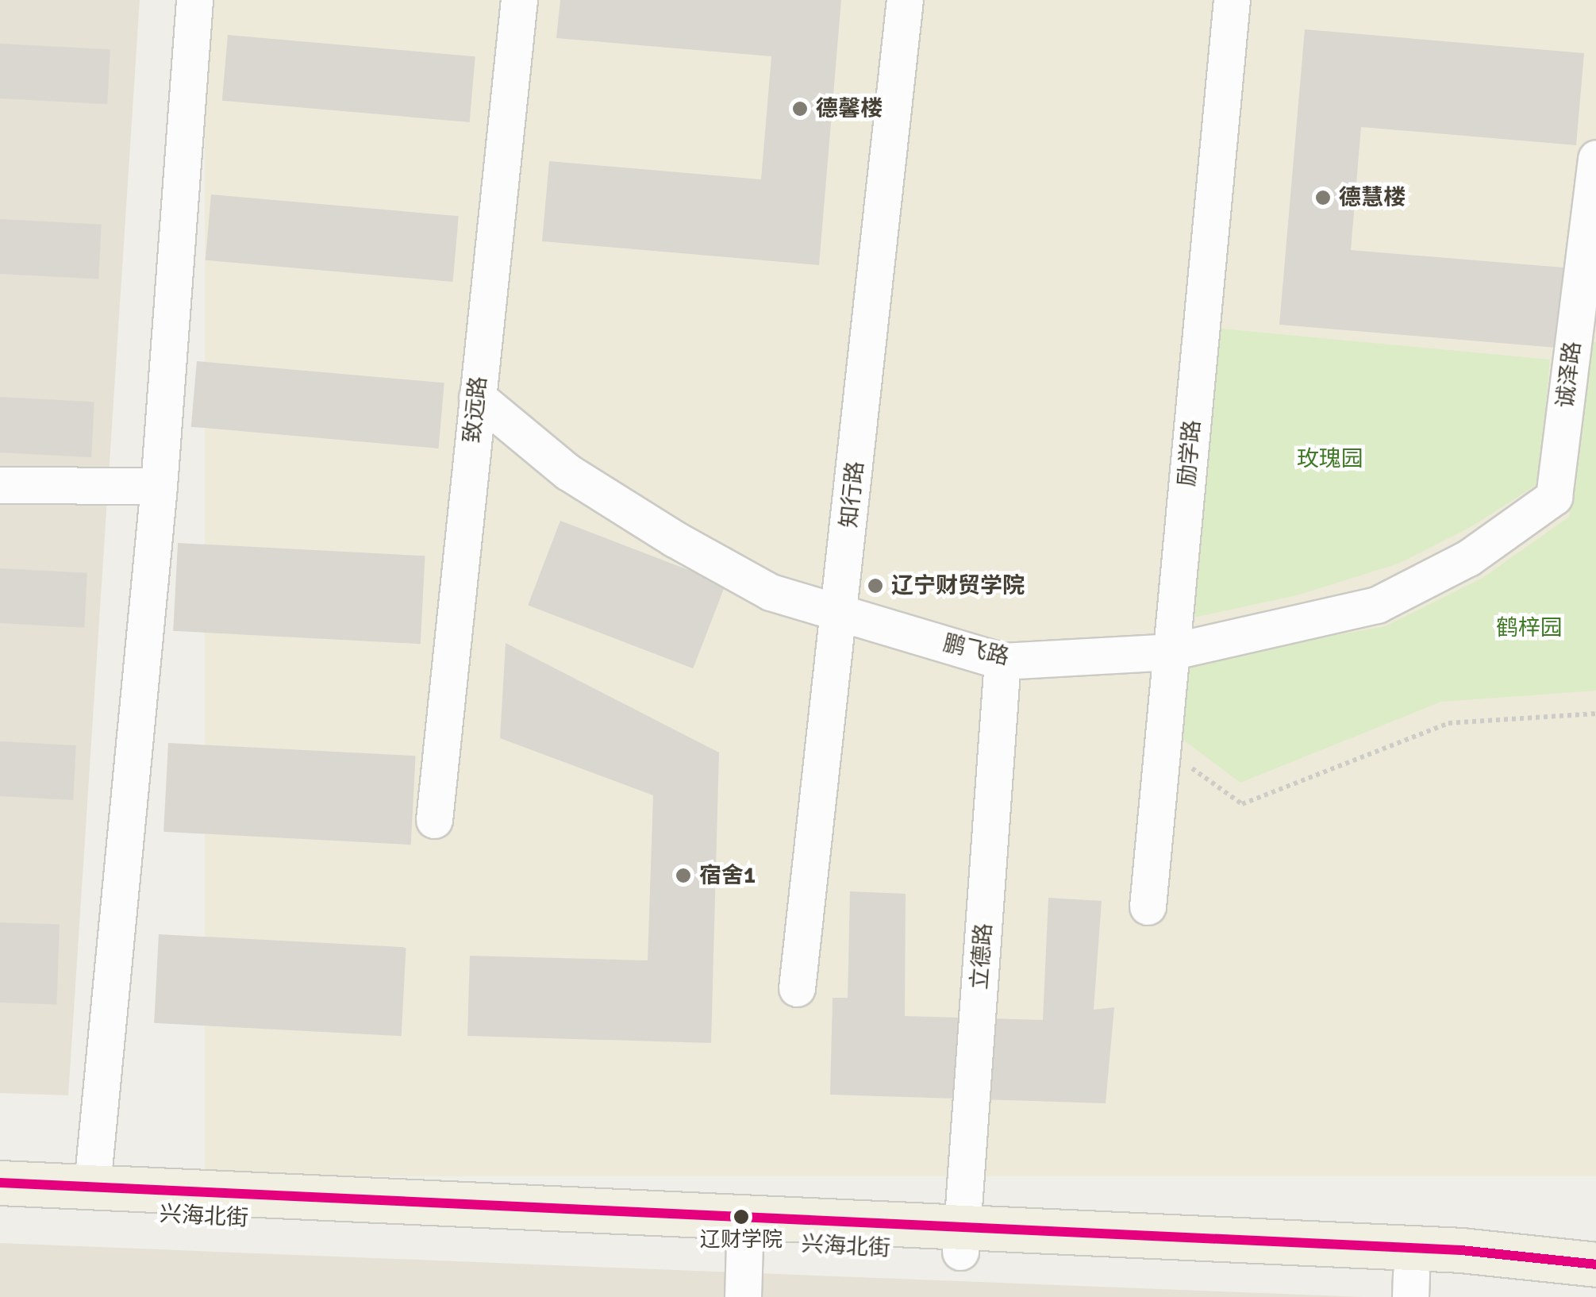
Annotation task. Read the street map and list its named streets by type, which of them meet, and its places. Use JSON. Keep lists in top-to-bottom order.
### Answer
{
  "streets": {
    "main road": ["兴海北街"],
    "street": [
      "诚泽路",
      "致远路",
      "励学路",
      "知行路",
      "鹏飞路",
      "立德路"
    ]
  },
  "crossings": [
    ["诚泽路", "鹏飞路"],
    ["致远路", "鹏飞路"],
    ["励学路", "鹏飞路"],
    ["知行路", "鹏飞路"],
    ["鹏飞路", "立德路"],
    ["立德路", "兴海北街"]
  ],
  "parks": ["玫瑰园", "鹤梓园"],
  "places": [
    "德馨楼",
    "德慧楼",
    "辽宁财贸学院",
    "宿舍1",
    "辽财学院"
  ]
}
